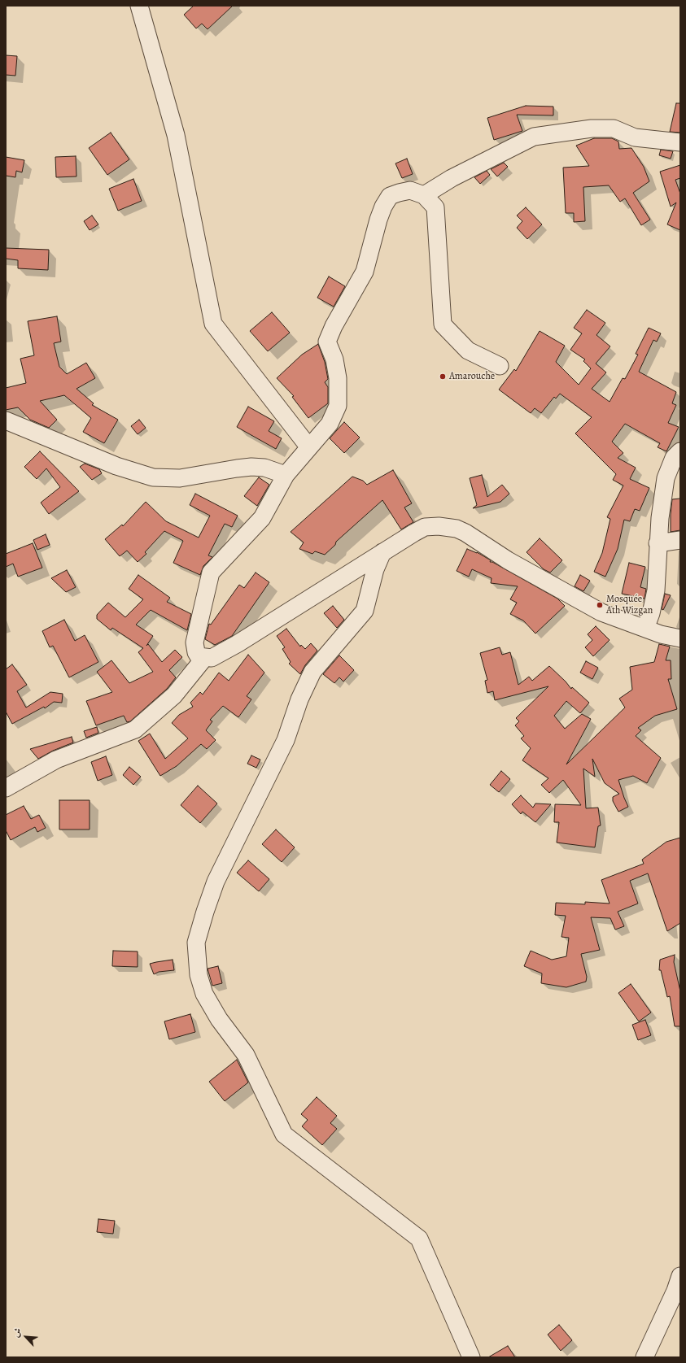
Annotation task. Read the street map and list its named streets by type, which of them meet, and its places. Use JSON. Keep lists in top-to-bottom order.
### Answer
{
  "places": ["Amarouche", "Mosquée Ath Wizgan"],
  "north": "top left"
}
